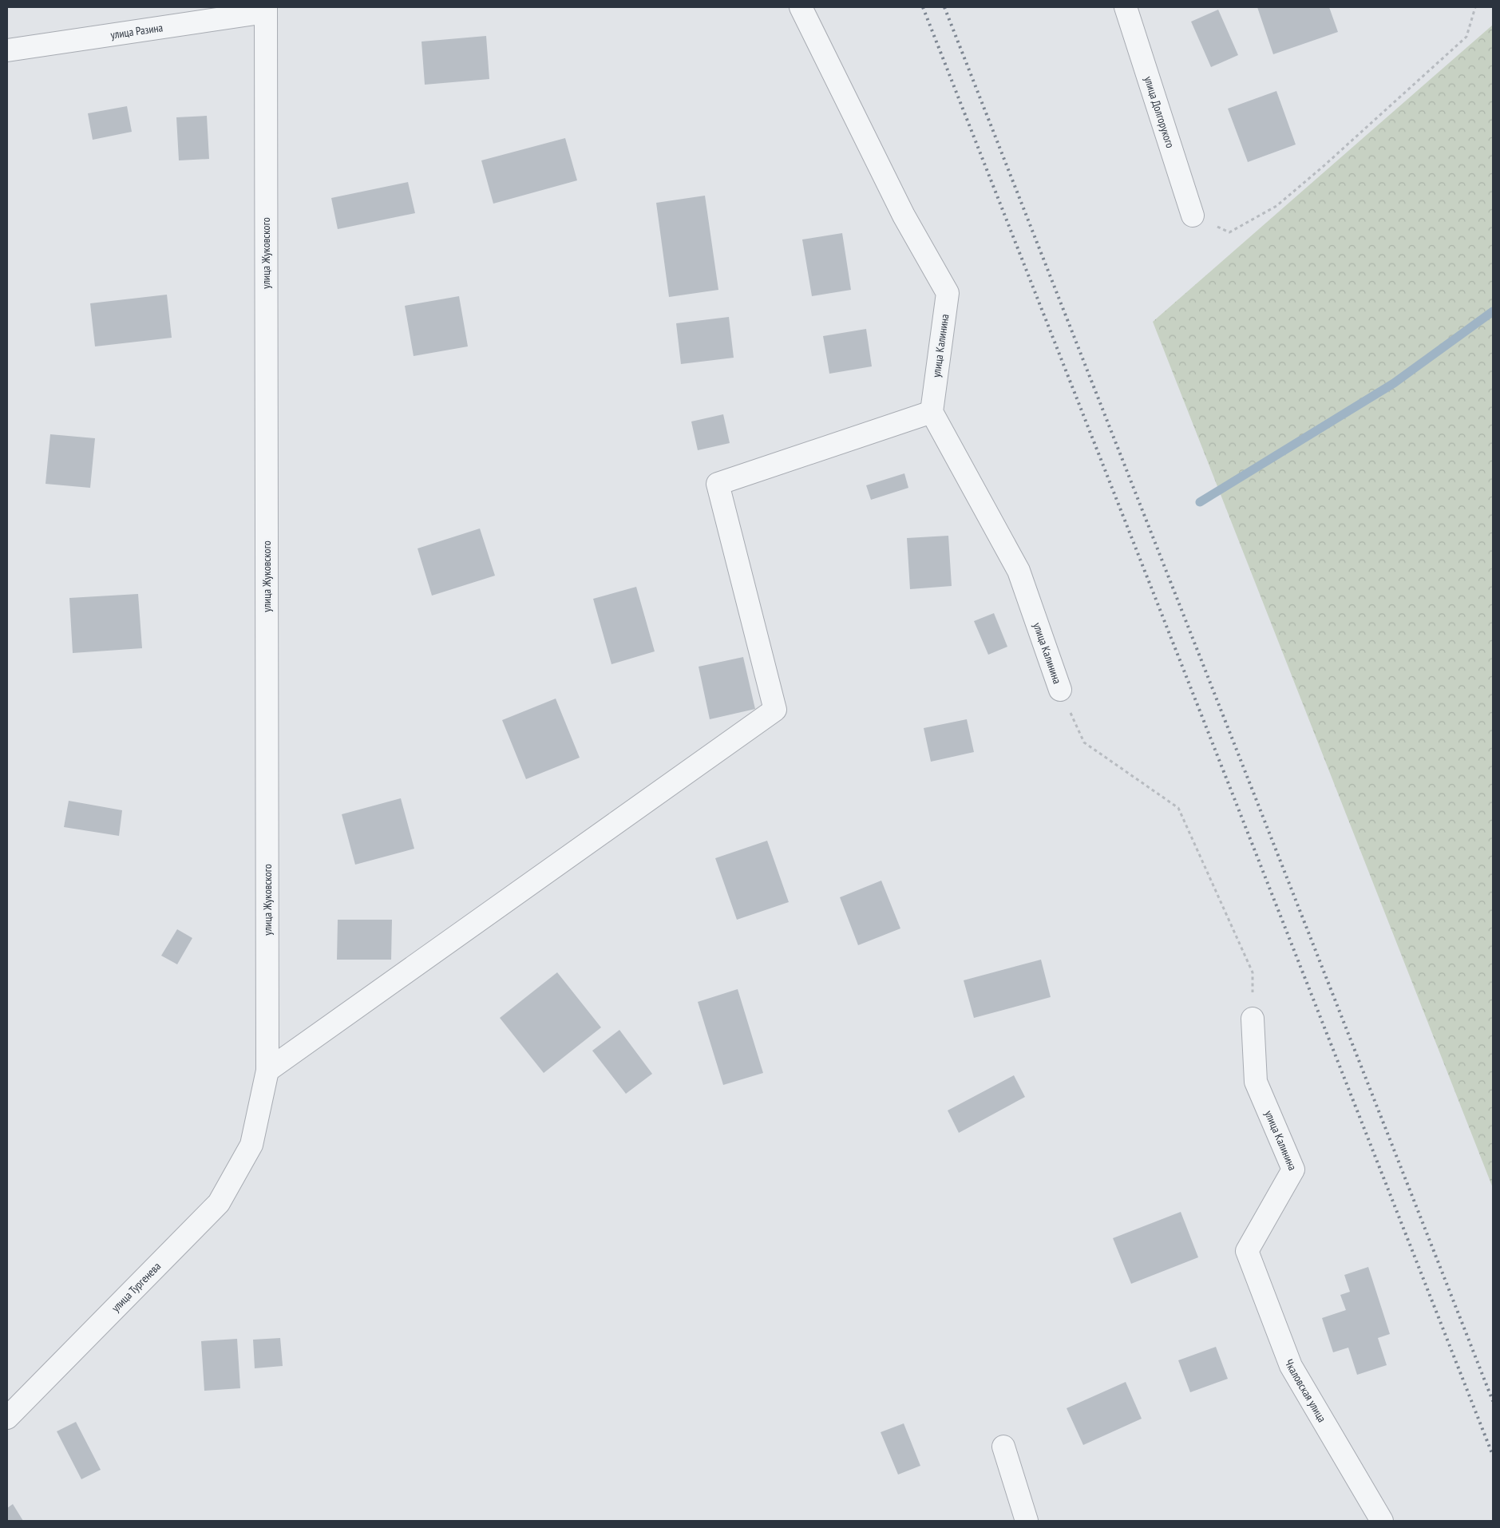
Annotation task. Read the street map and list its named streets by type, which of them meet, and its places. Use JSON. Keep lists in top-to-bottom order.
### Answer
{
  "streets": {
    "street": [
      "улица Разина",
      "улица Долгорукого",
      "улица Жуковского",
      "улица Калинина",
      "улица Тургенева",
      "Чкаловская улица"
    ]
  },
  "crossings": [
    ["улица Разина", "улица Жуковского"],
    ["улица Жуковского", "улица Тургенева"],
    ["улица Калинина", "Чкаловская улица"]
  ]
}
